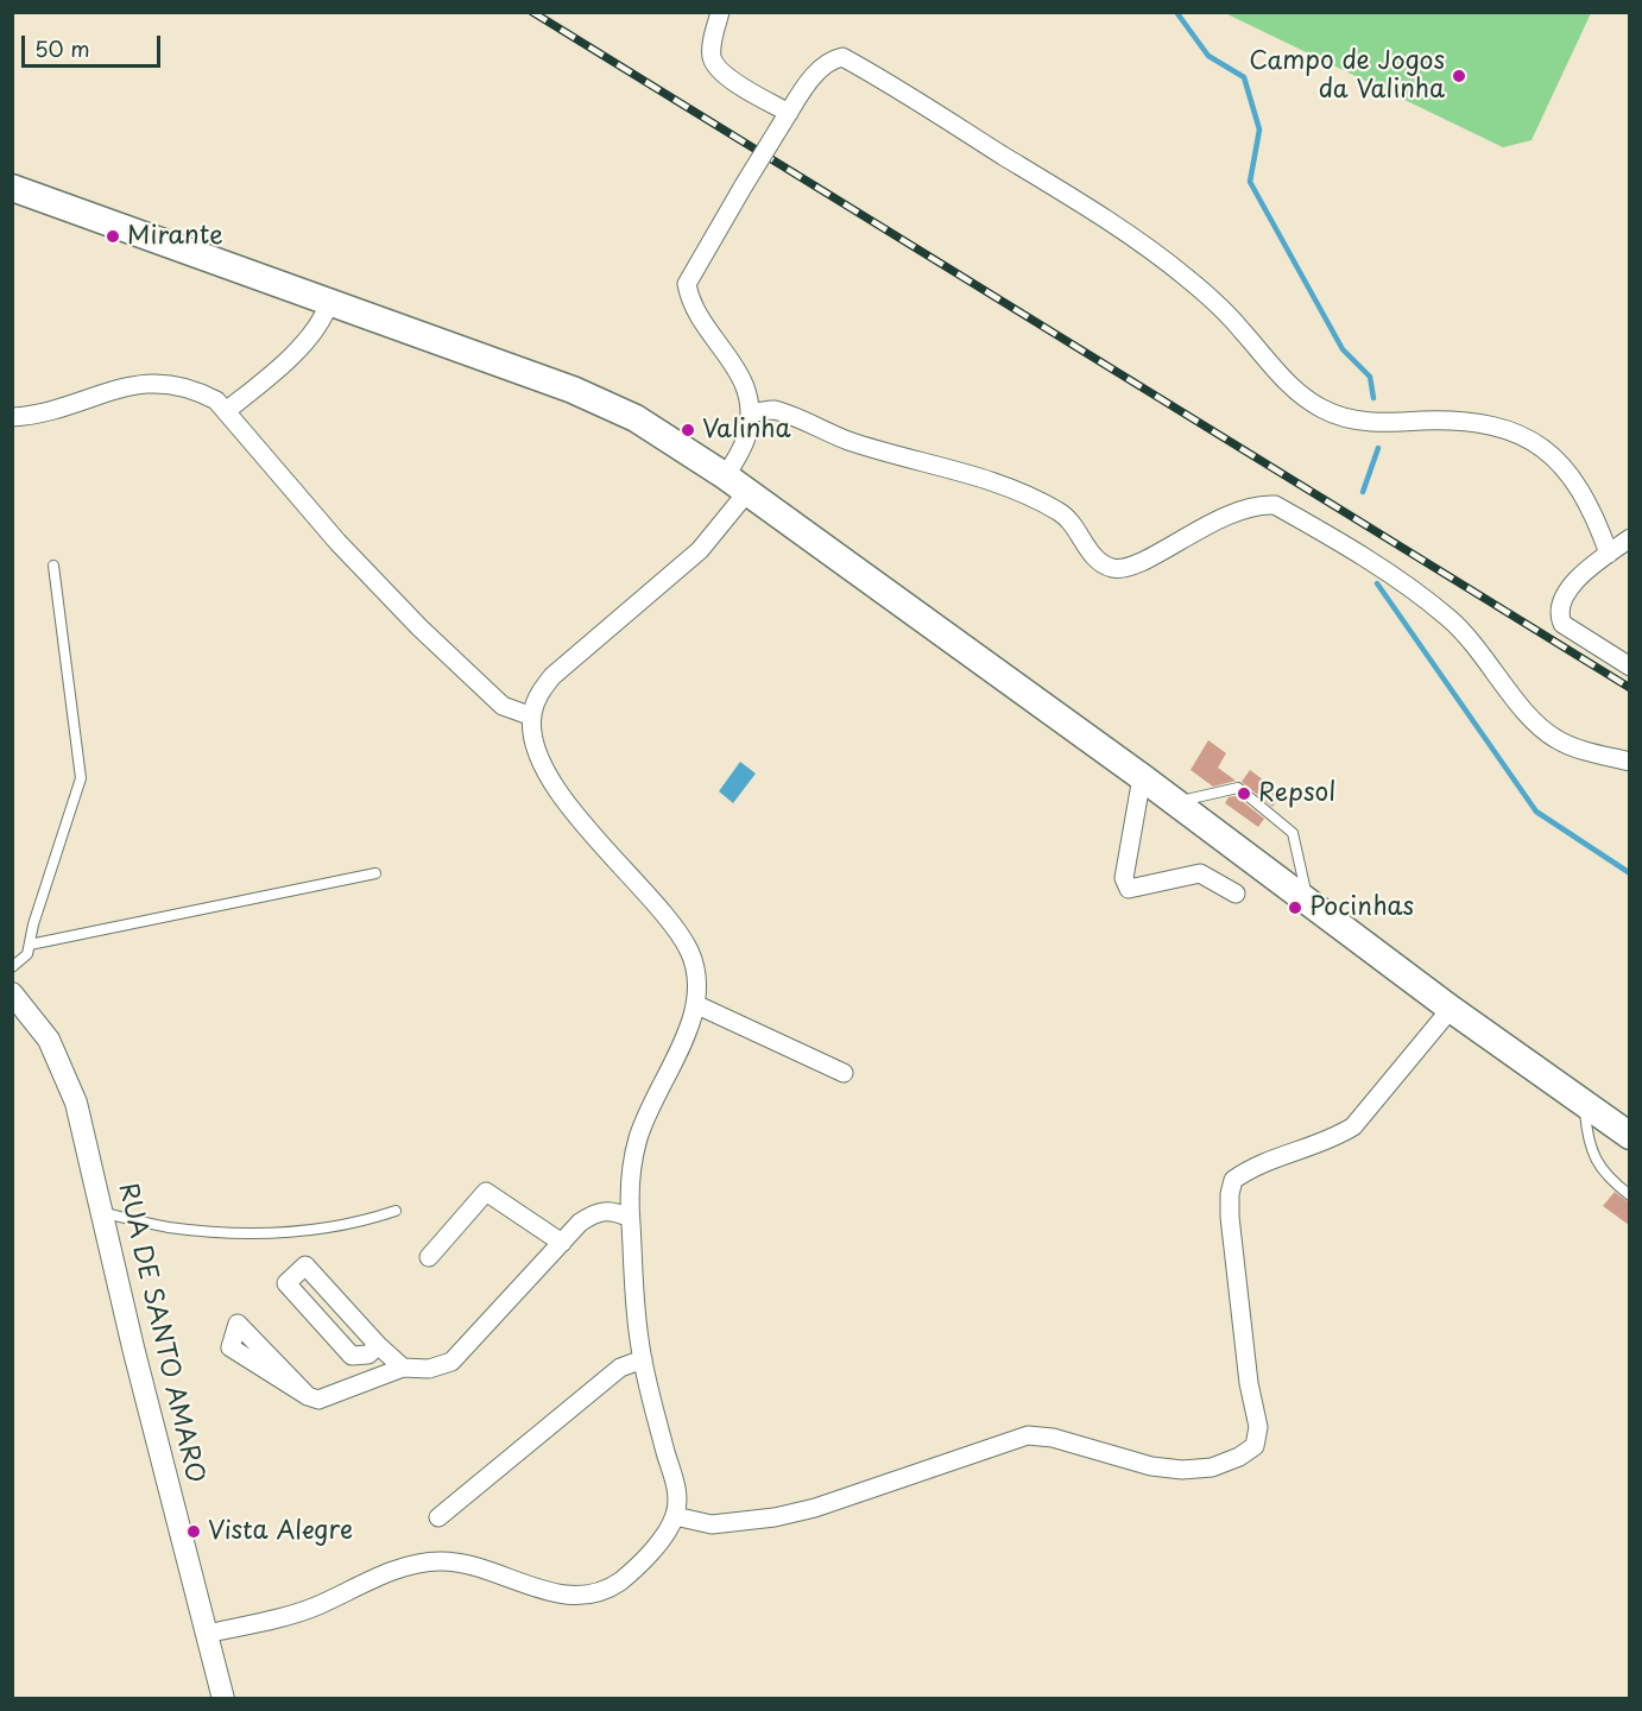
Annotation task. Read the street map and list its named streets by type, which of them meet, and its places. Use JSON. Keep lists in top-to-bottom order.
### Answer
{
  "streets": {
    "street": ["RUA DE SANTO AMARO"]
  },
  "places": [
    "Campo de Jogos da Valinha",
    "Mirante",
    "Valinha",
    "Repsol",
    "Pocinhas",
    "Vista Alegre"
  ],
  "scale_bar": "50 m"
}
